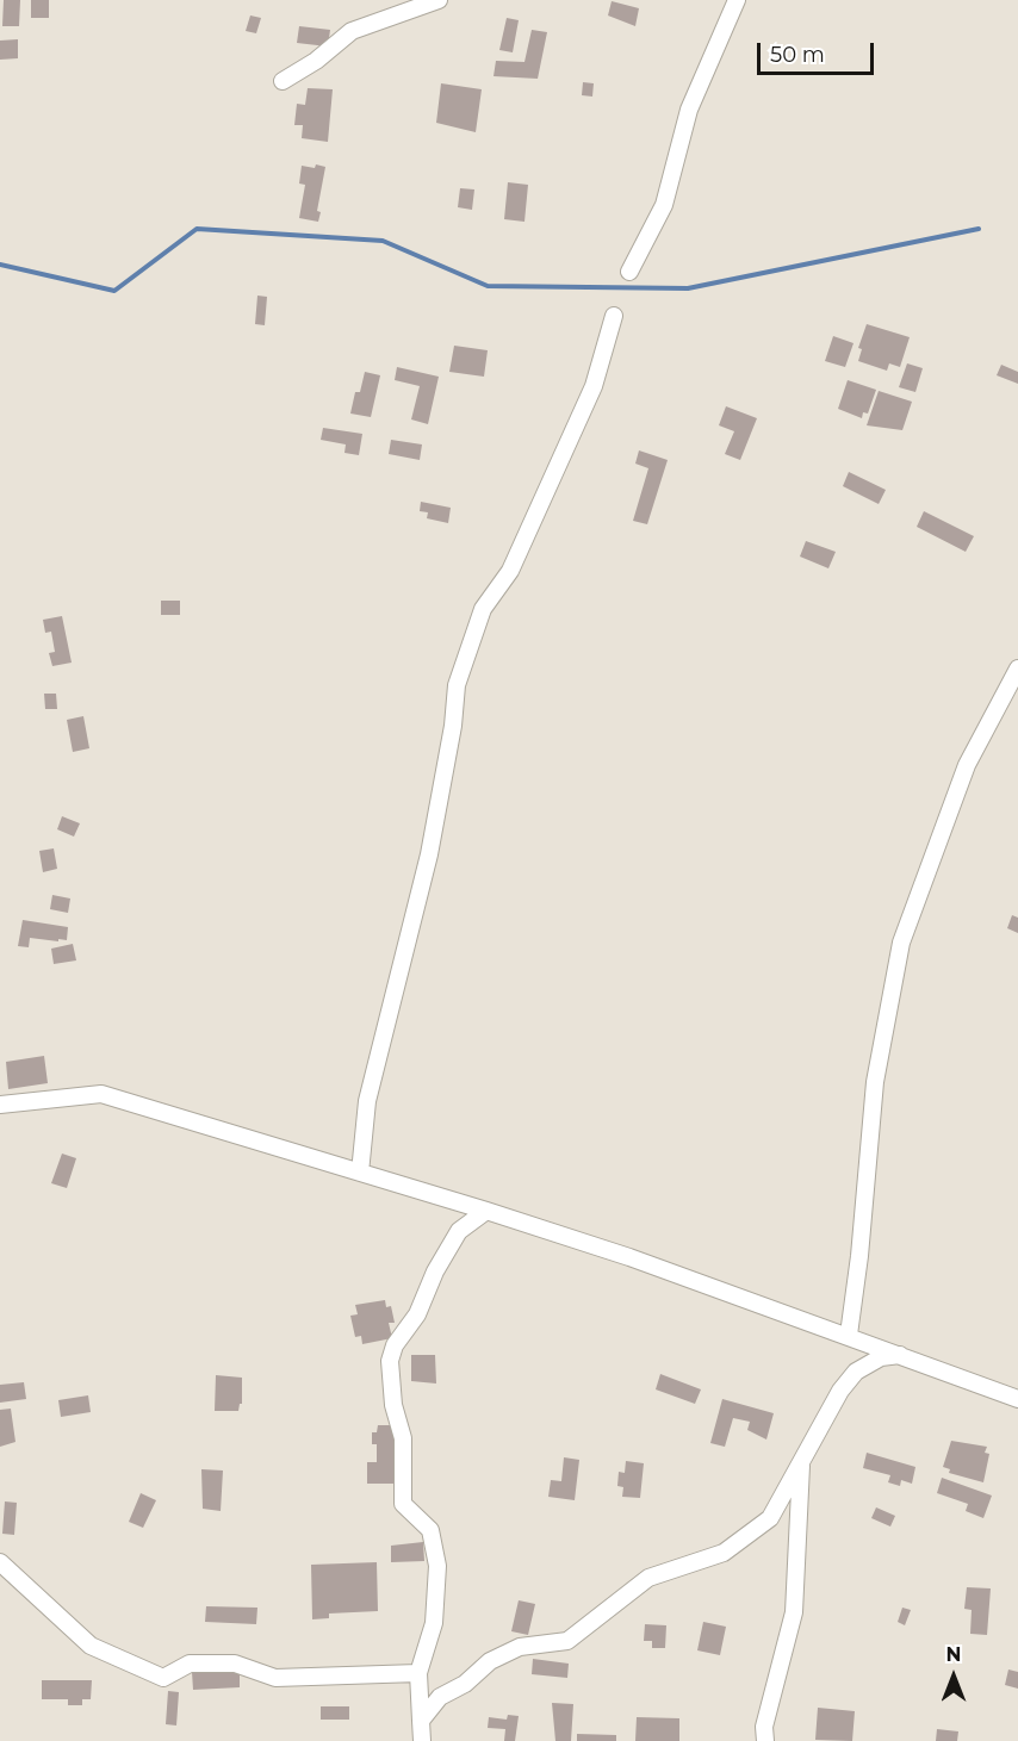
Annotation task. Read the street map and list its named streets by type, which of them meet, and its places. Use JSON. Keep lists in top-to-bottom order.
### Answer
{
  "scale_bar": "50 m",
  "north": "top"
}
